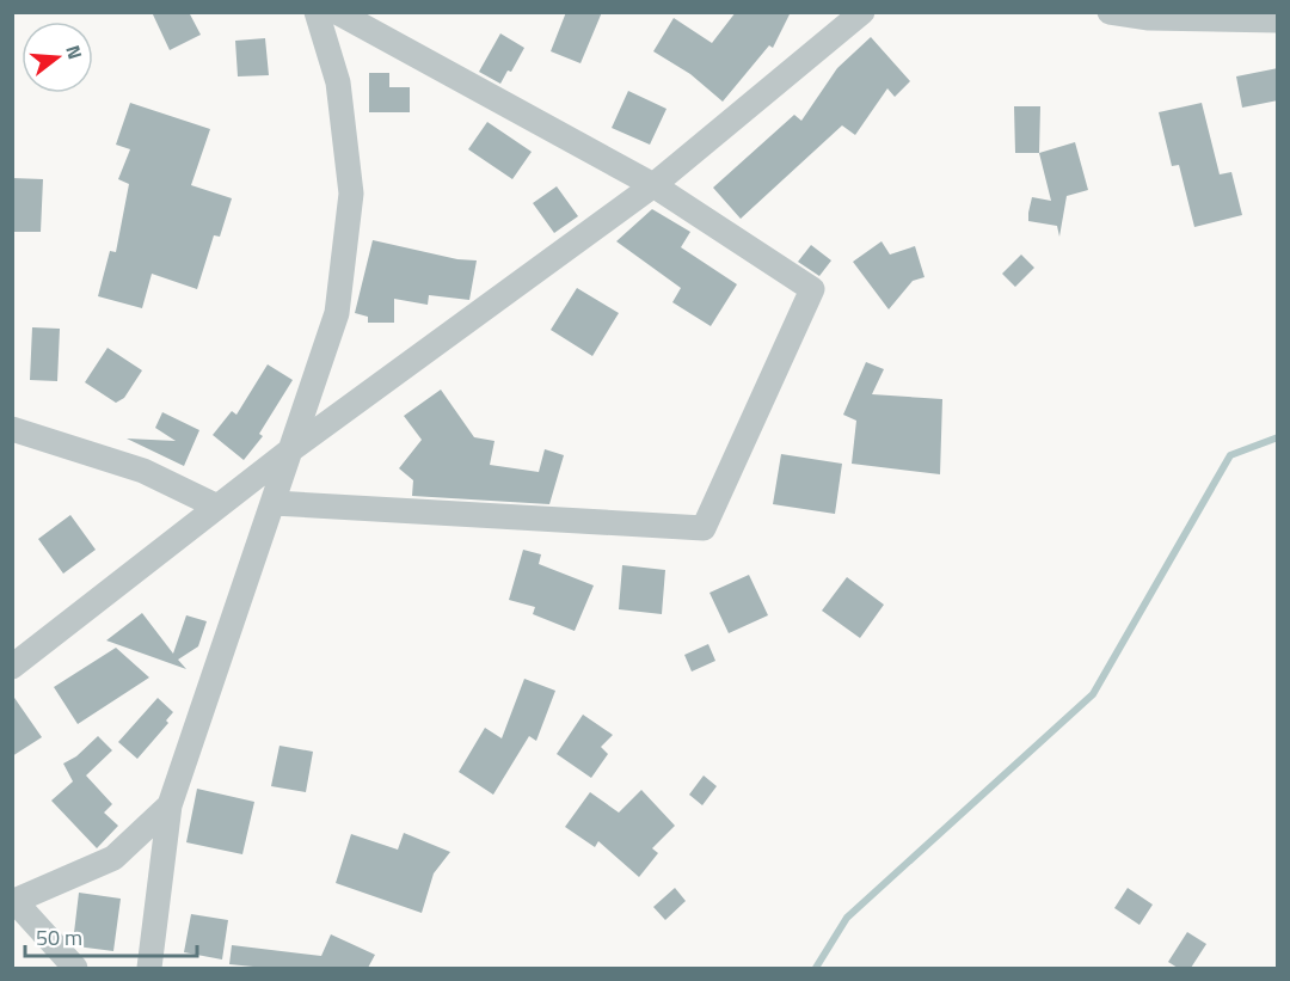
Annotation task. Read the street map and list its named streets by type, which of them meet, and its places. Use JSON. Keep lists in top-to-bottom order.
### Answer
{
  "scale_bar": "50 m",
  "north": "right"
}
